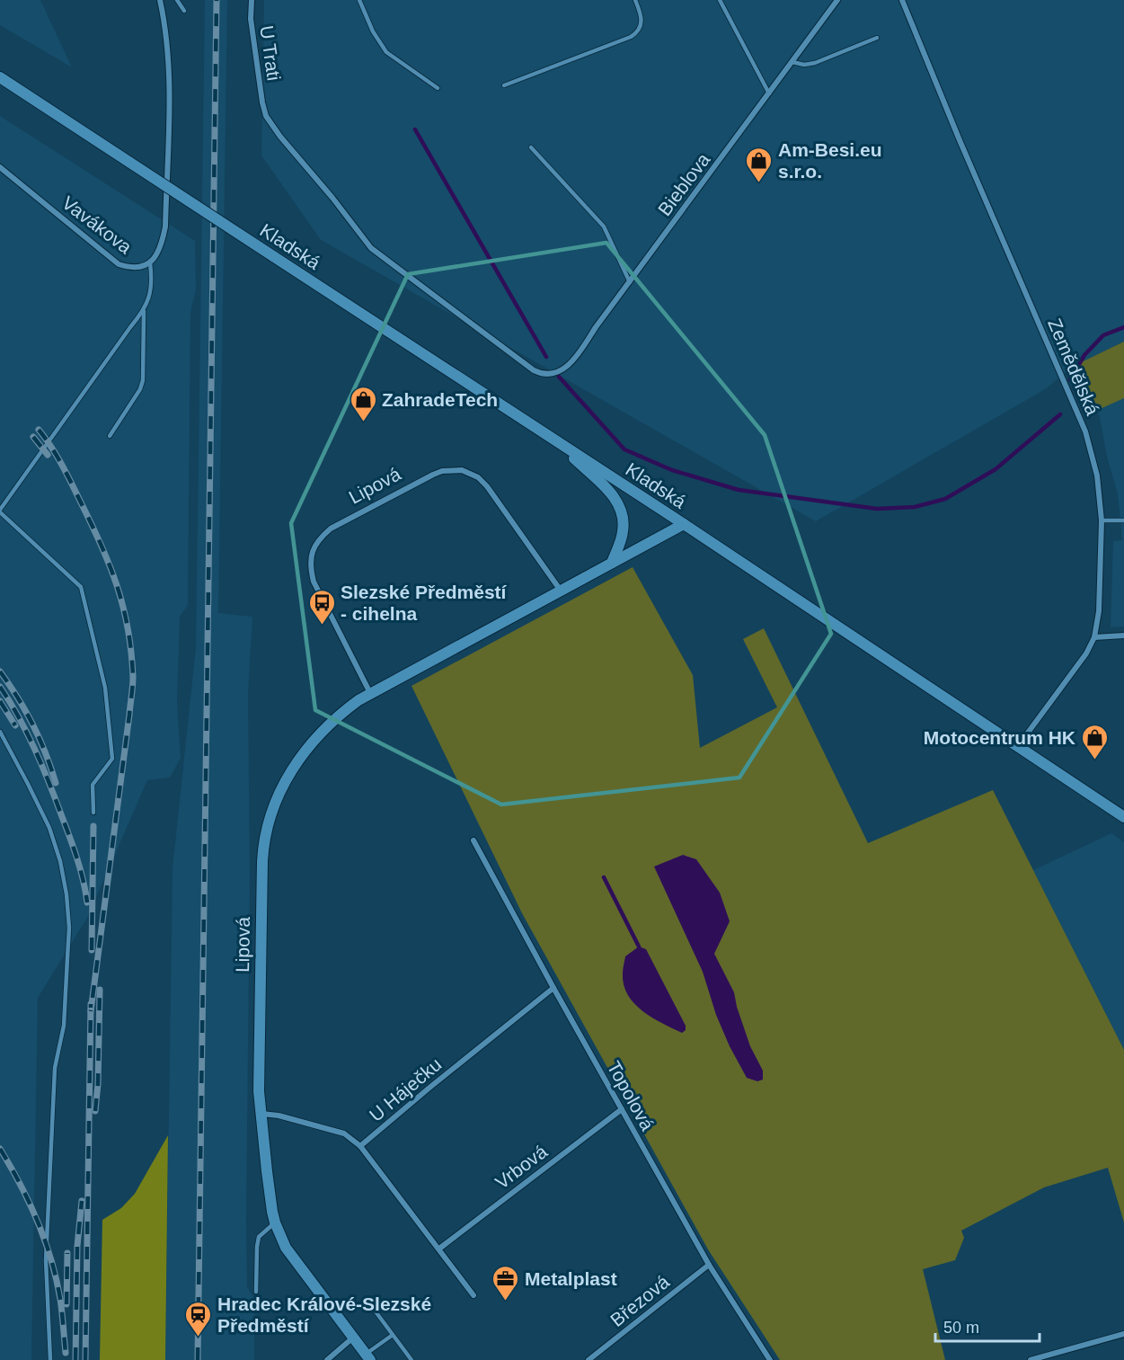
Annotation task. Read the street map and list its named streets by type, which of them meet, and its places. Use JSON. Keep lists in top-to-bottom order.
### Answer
{
  "streets": {
    "main road": ["Kladská", "Lipová"],
    "street": [
      "U Trati",
      "Bieblova",
      "Vavákova",
      "Zemědělská",
      "U Háječku",
      "Topolová",
      "Vrbová",
      "Březová"
    ]
  },
  "crossings": [
    ["U Trati", "Bieblova"],
    ["Kladská", "Zemědělská"],
    ["Kladská", "Lipová"],
    ["Lipová", "U Háječku"],
    ["U Háječku", "Topolová"],
    ["Topolová", "Vrbová"],
    ["Topolová", "Březová"]
  ],
  "places": {
    "shop": ["Am-Besi.eu s.r.o.", "ZahradeTech", "Motocentrum HK"],
    "bus stop": ["Slezské Předměstí - cihelna"],
    "office": ["Metalplast"],
    "station": ["Hradec Králové-Slezské Předměstí"]
  },
  "scale_bar": "50 m"
}
